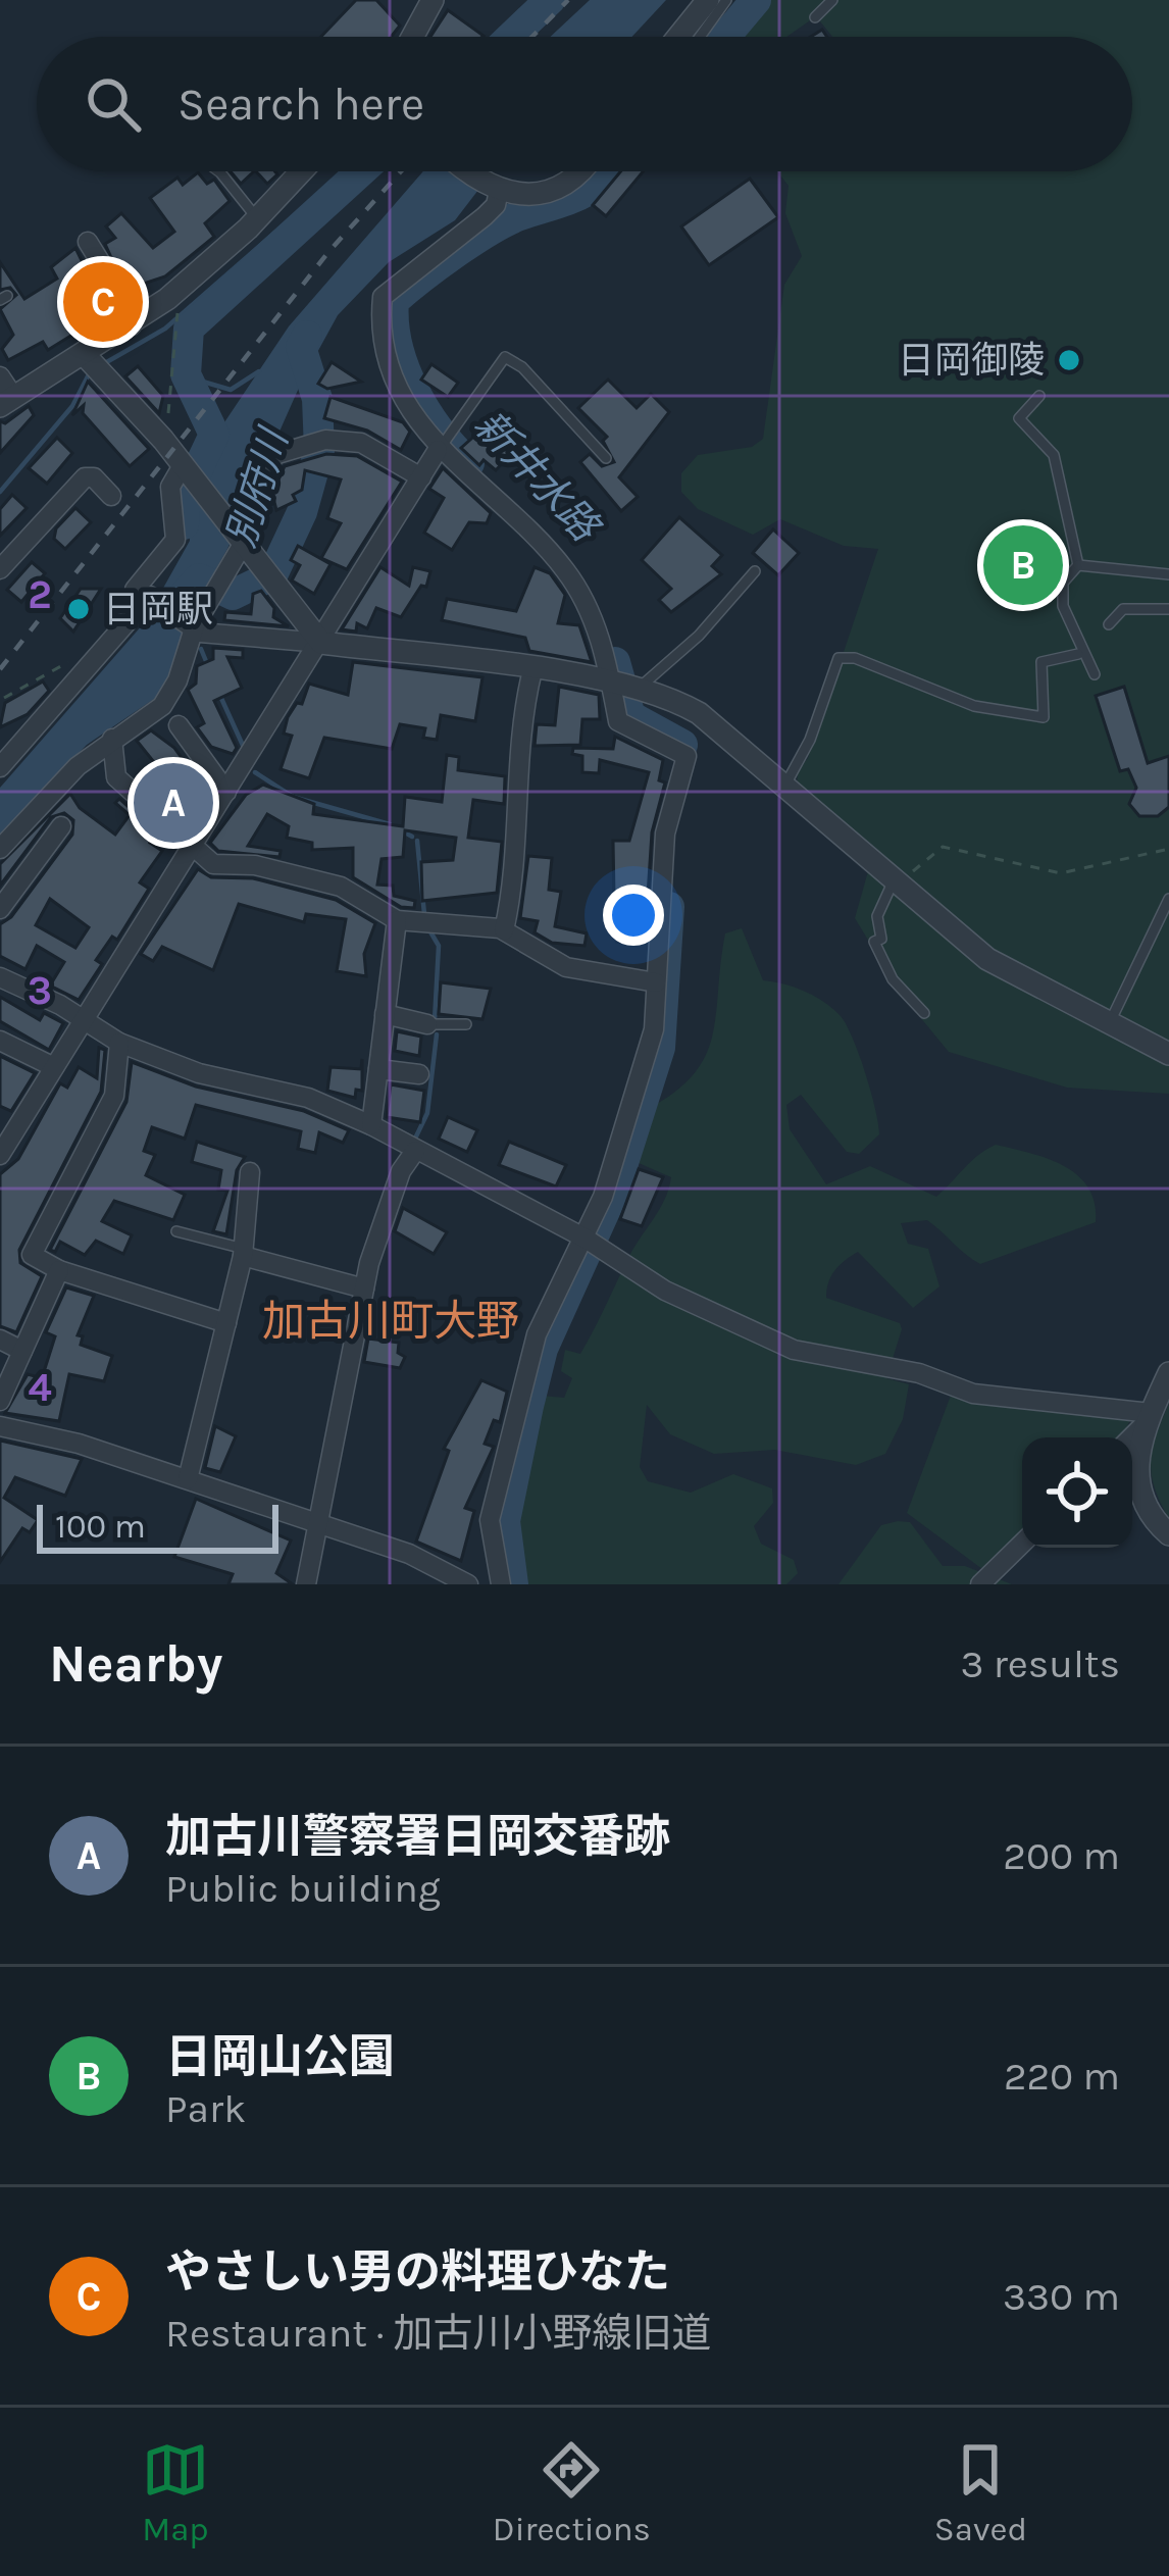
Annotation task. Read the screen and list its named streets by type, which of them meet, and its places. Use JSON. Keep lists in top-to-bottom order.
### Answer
{
  "districts": ["加古川町大野"],
  "water": ["新井水路", "別府川"],
  "places": ["日岡御陵", "日岡駅"],
  "scale_bar": "100 m",
  "page": {
    "search": "Search here",
    "pins": ["C", "B", "A"],
    "scale": "100 m",
    "heading": ["Nearby", "3 results"],
    "list": [
      {
        "mark": "A",
        "name": "加古川警察署日岡交番跡",
        "note": "Public building",
        "value": "200 m"
      },
      {
        "mark": "B",
        "name": "日岡山公園",
        "note": "Park",
        "value": "220 m"
      },
      {
        "mark": "C",
        "name": "やさしい男の料理ひなた",
        "note": "Restaurant · 加古川小野線旧道",
        "value": "330 m"
      }
    ],
    "nav": ["Map", "Directions", "Saved"]
  },
  "grid": {
    "rows": ["2", "3", "4"]
  }
}
